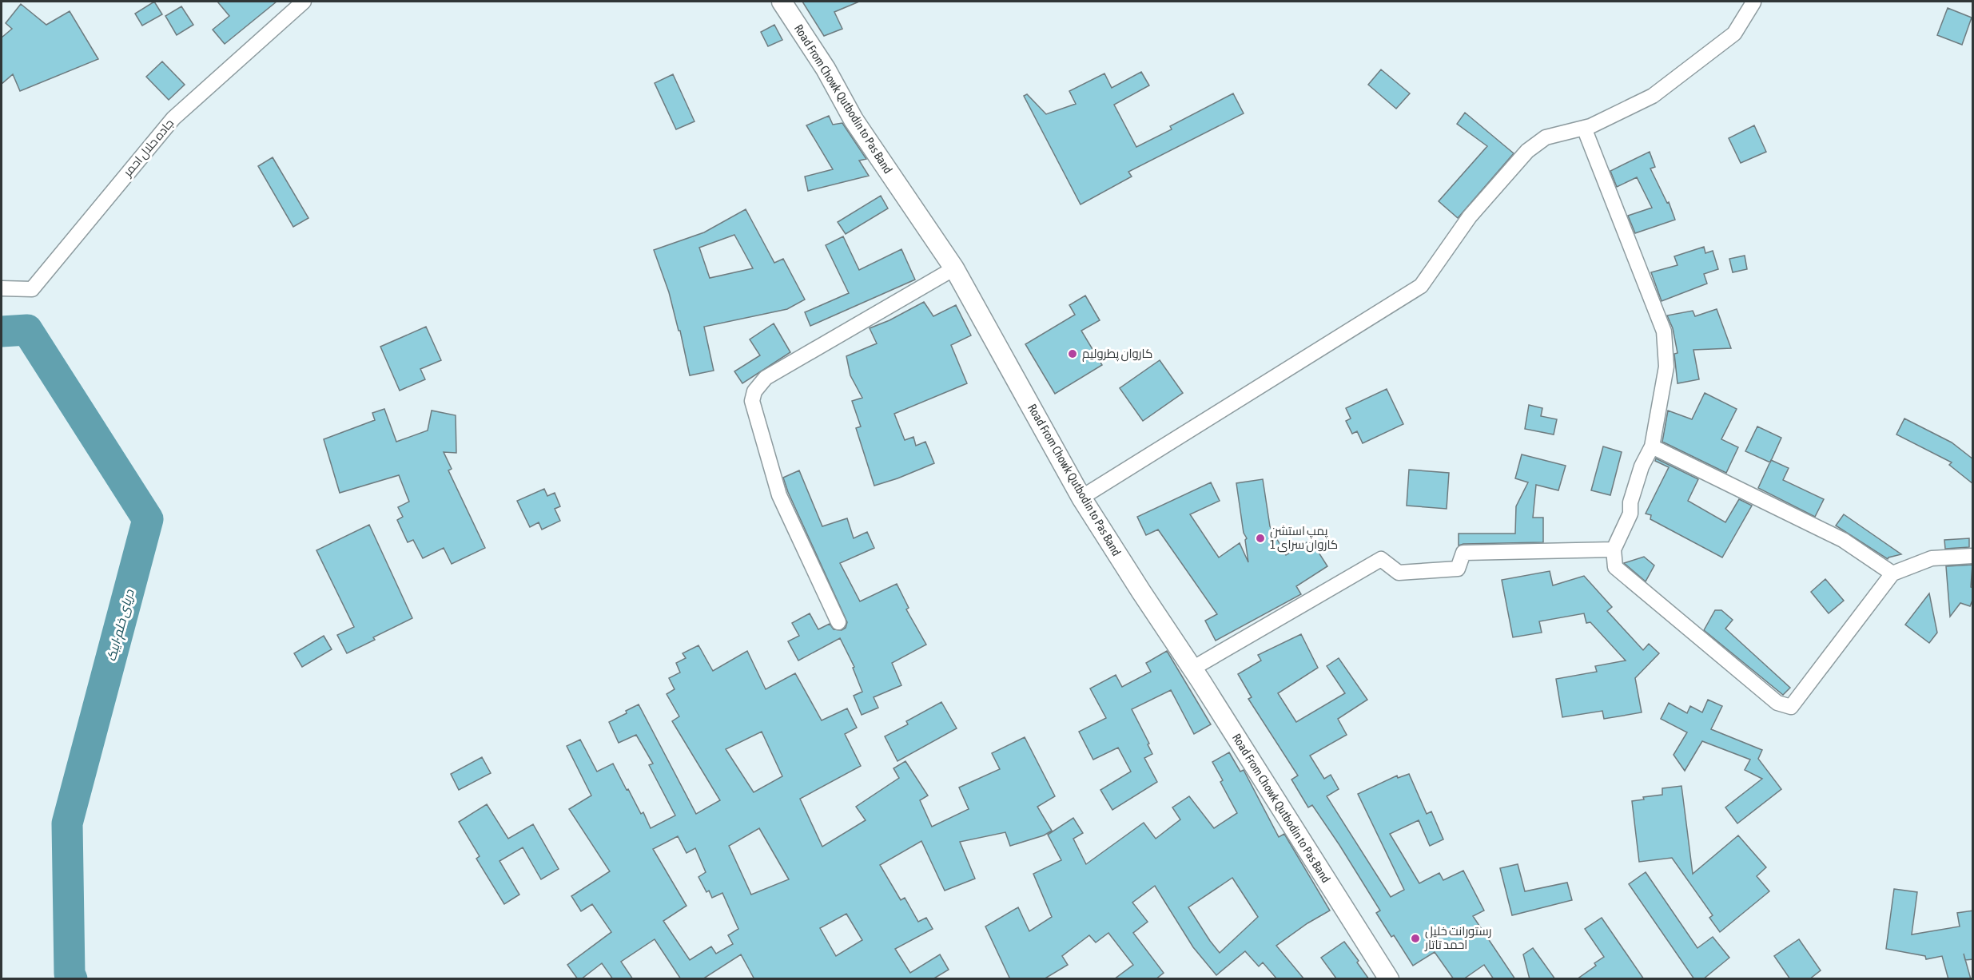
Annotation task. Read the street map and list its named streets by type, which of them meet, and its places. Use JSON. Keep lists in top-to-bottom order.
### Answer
{
  "streets": {
    "main road": ["Road From Chowk Qutbodin to Pas Band"],
    "street": ["جاده حلال احمر"]
  },
  "water": ["دریای خلم-ایبک"],
  "places": ["کاروان پطرولیم", "پمپ استشن کاروان سرای 1", "رستورانت خلیل احمد تاتار"]
}
